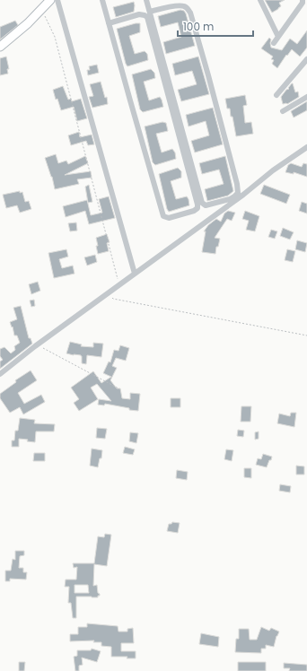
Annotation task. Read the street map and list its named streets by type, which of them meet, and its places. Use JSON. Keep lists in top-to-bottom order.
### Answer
{
  "scale_bar": "100 m"
}
